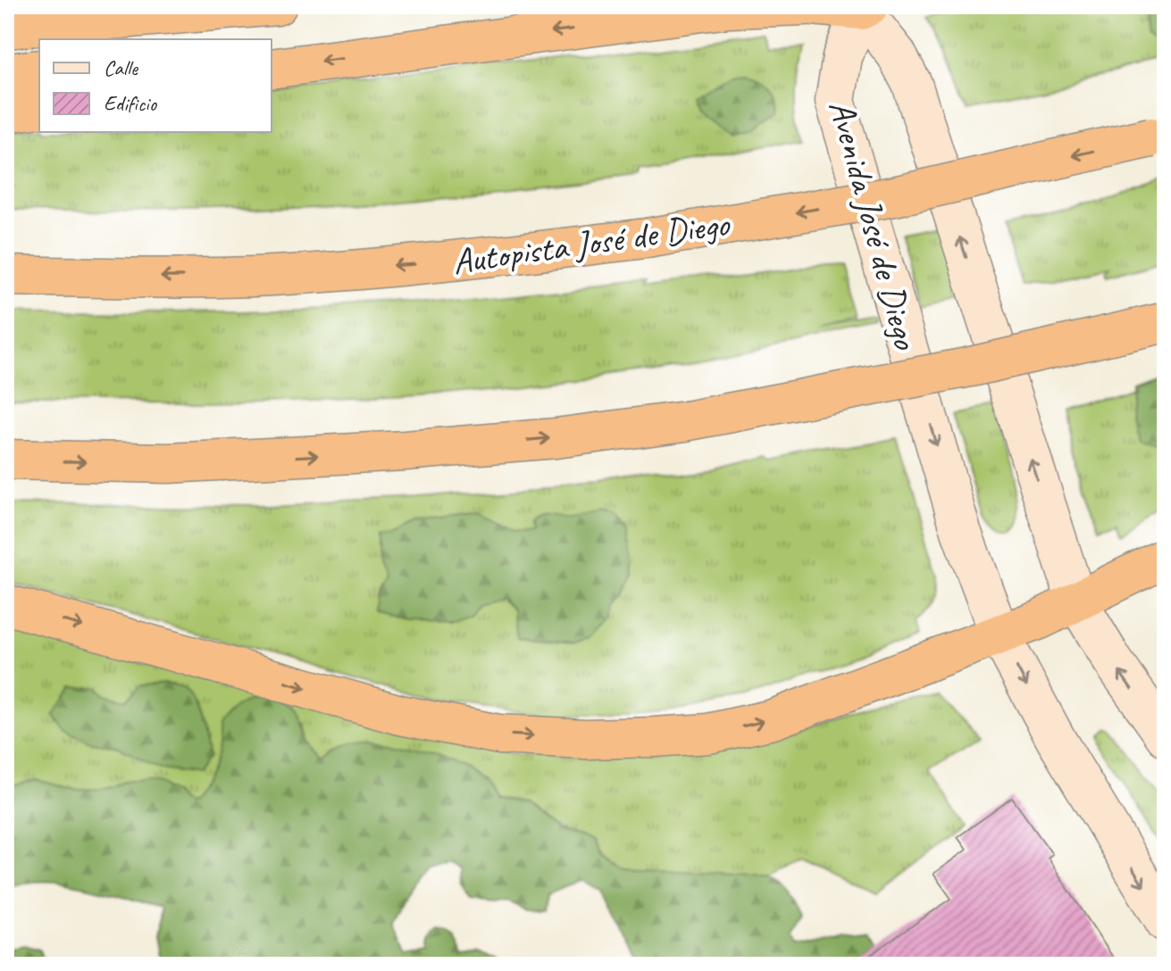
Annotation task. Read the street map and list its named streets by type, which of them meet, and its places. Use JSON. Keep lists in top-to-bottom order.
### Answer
{
  "streets": {
    "highway": ["Autopista José de Diego"],
    "main road": ["Avenida José de Diego"]
  },
  "legend": ["Calle", "Edificio"]
}
